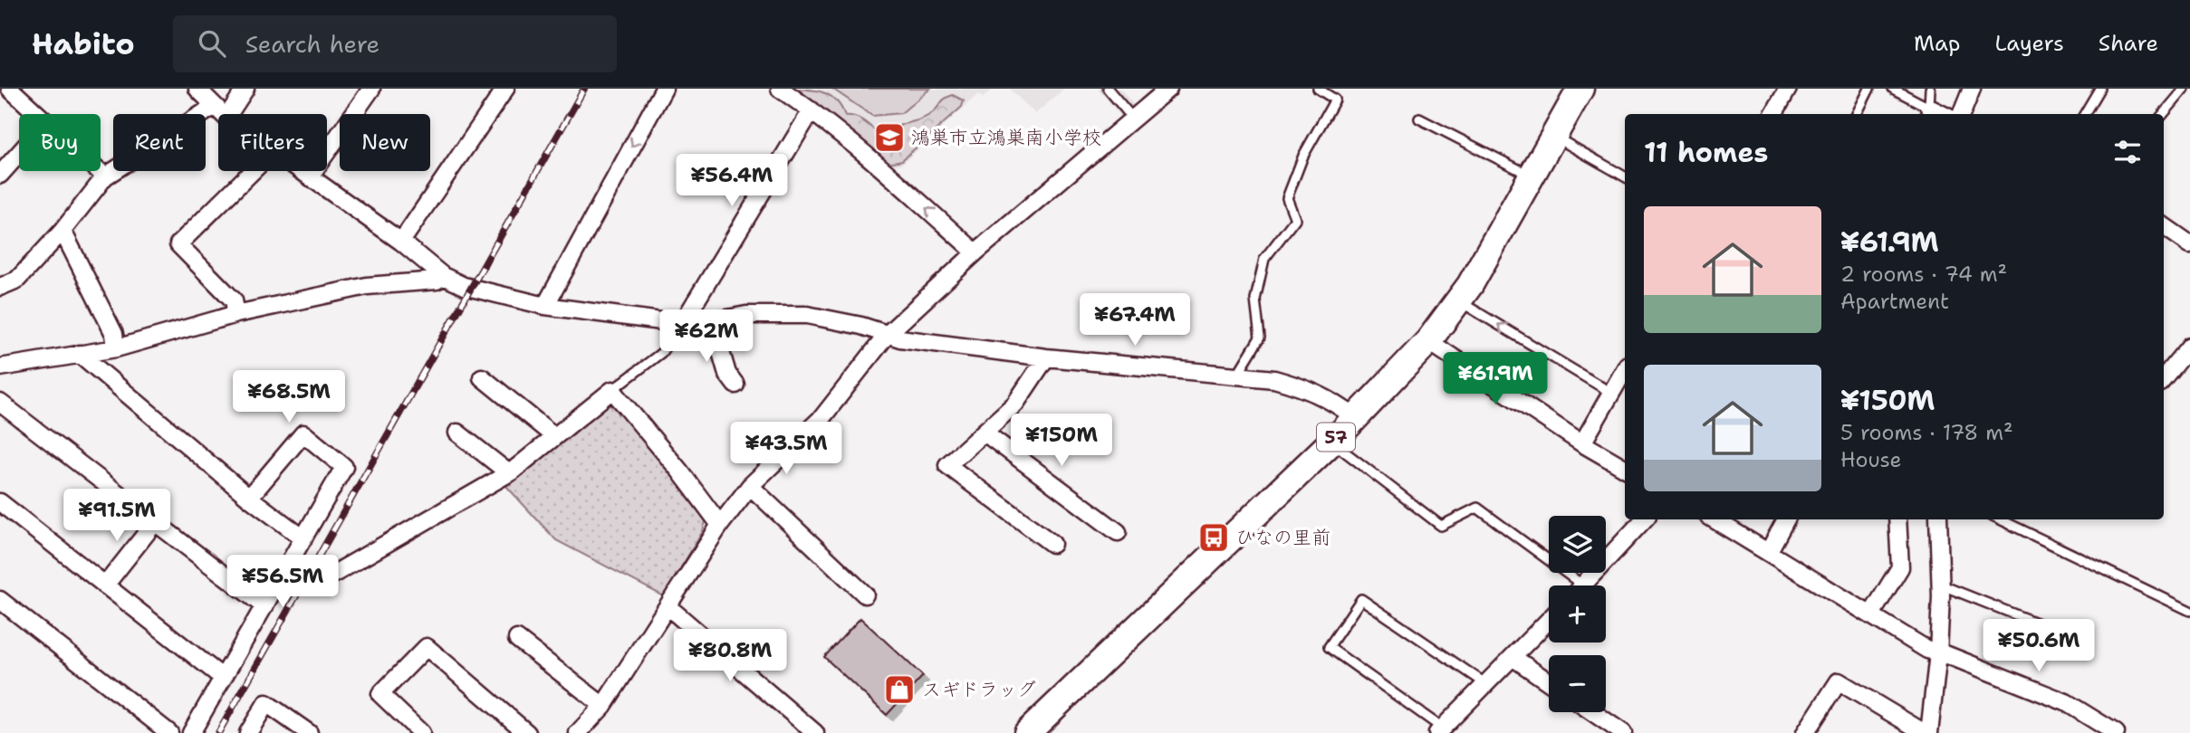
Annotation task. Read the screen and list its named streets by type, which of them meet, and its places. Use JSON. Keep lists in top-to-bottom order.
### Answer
{
  "streets": {
    "main road": ["57"]
  },
  "places": {
    "school or university": ["鴻巣市立鴻巣南小学校"],
    "bus stop": ["ひなの里前"],
    "shop": ["スギドラッグ"]
  },
  "page": {
    "header": "Habito",
    "search": "Search here",
    "nav": ["Map", "Layers", "Share"],
    "chip": [
      "Buy",
      "Rent",
      "Filters",
      "New"
    ],
    "heading": "11 homes",
    "price": [
      "¥56.4M",
      "¥67.4M",
      "¥62M",
      "¥61.9M",
      "¥68.5M",
      "¥150M",
      "¥43.5M",
      "¥91.5M",
      "¥56.5M",
      "¥50.6M",
      "¥80.8M"
    ],
    "list": [
      {
        "name": "¥61.9M",
        "note": "2 rooms · 74 m² · Apartment"
      },
      {
        "name": "¥150M",
        "note": "5 rooms · 178 m² · House"
      }
    ],
    "map_buttons": ["+", "−"]
  }
}
